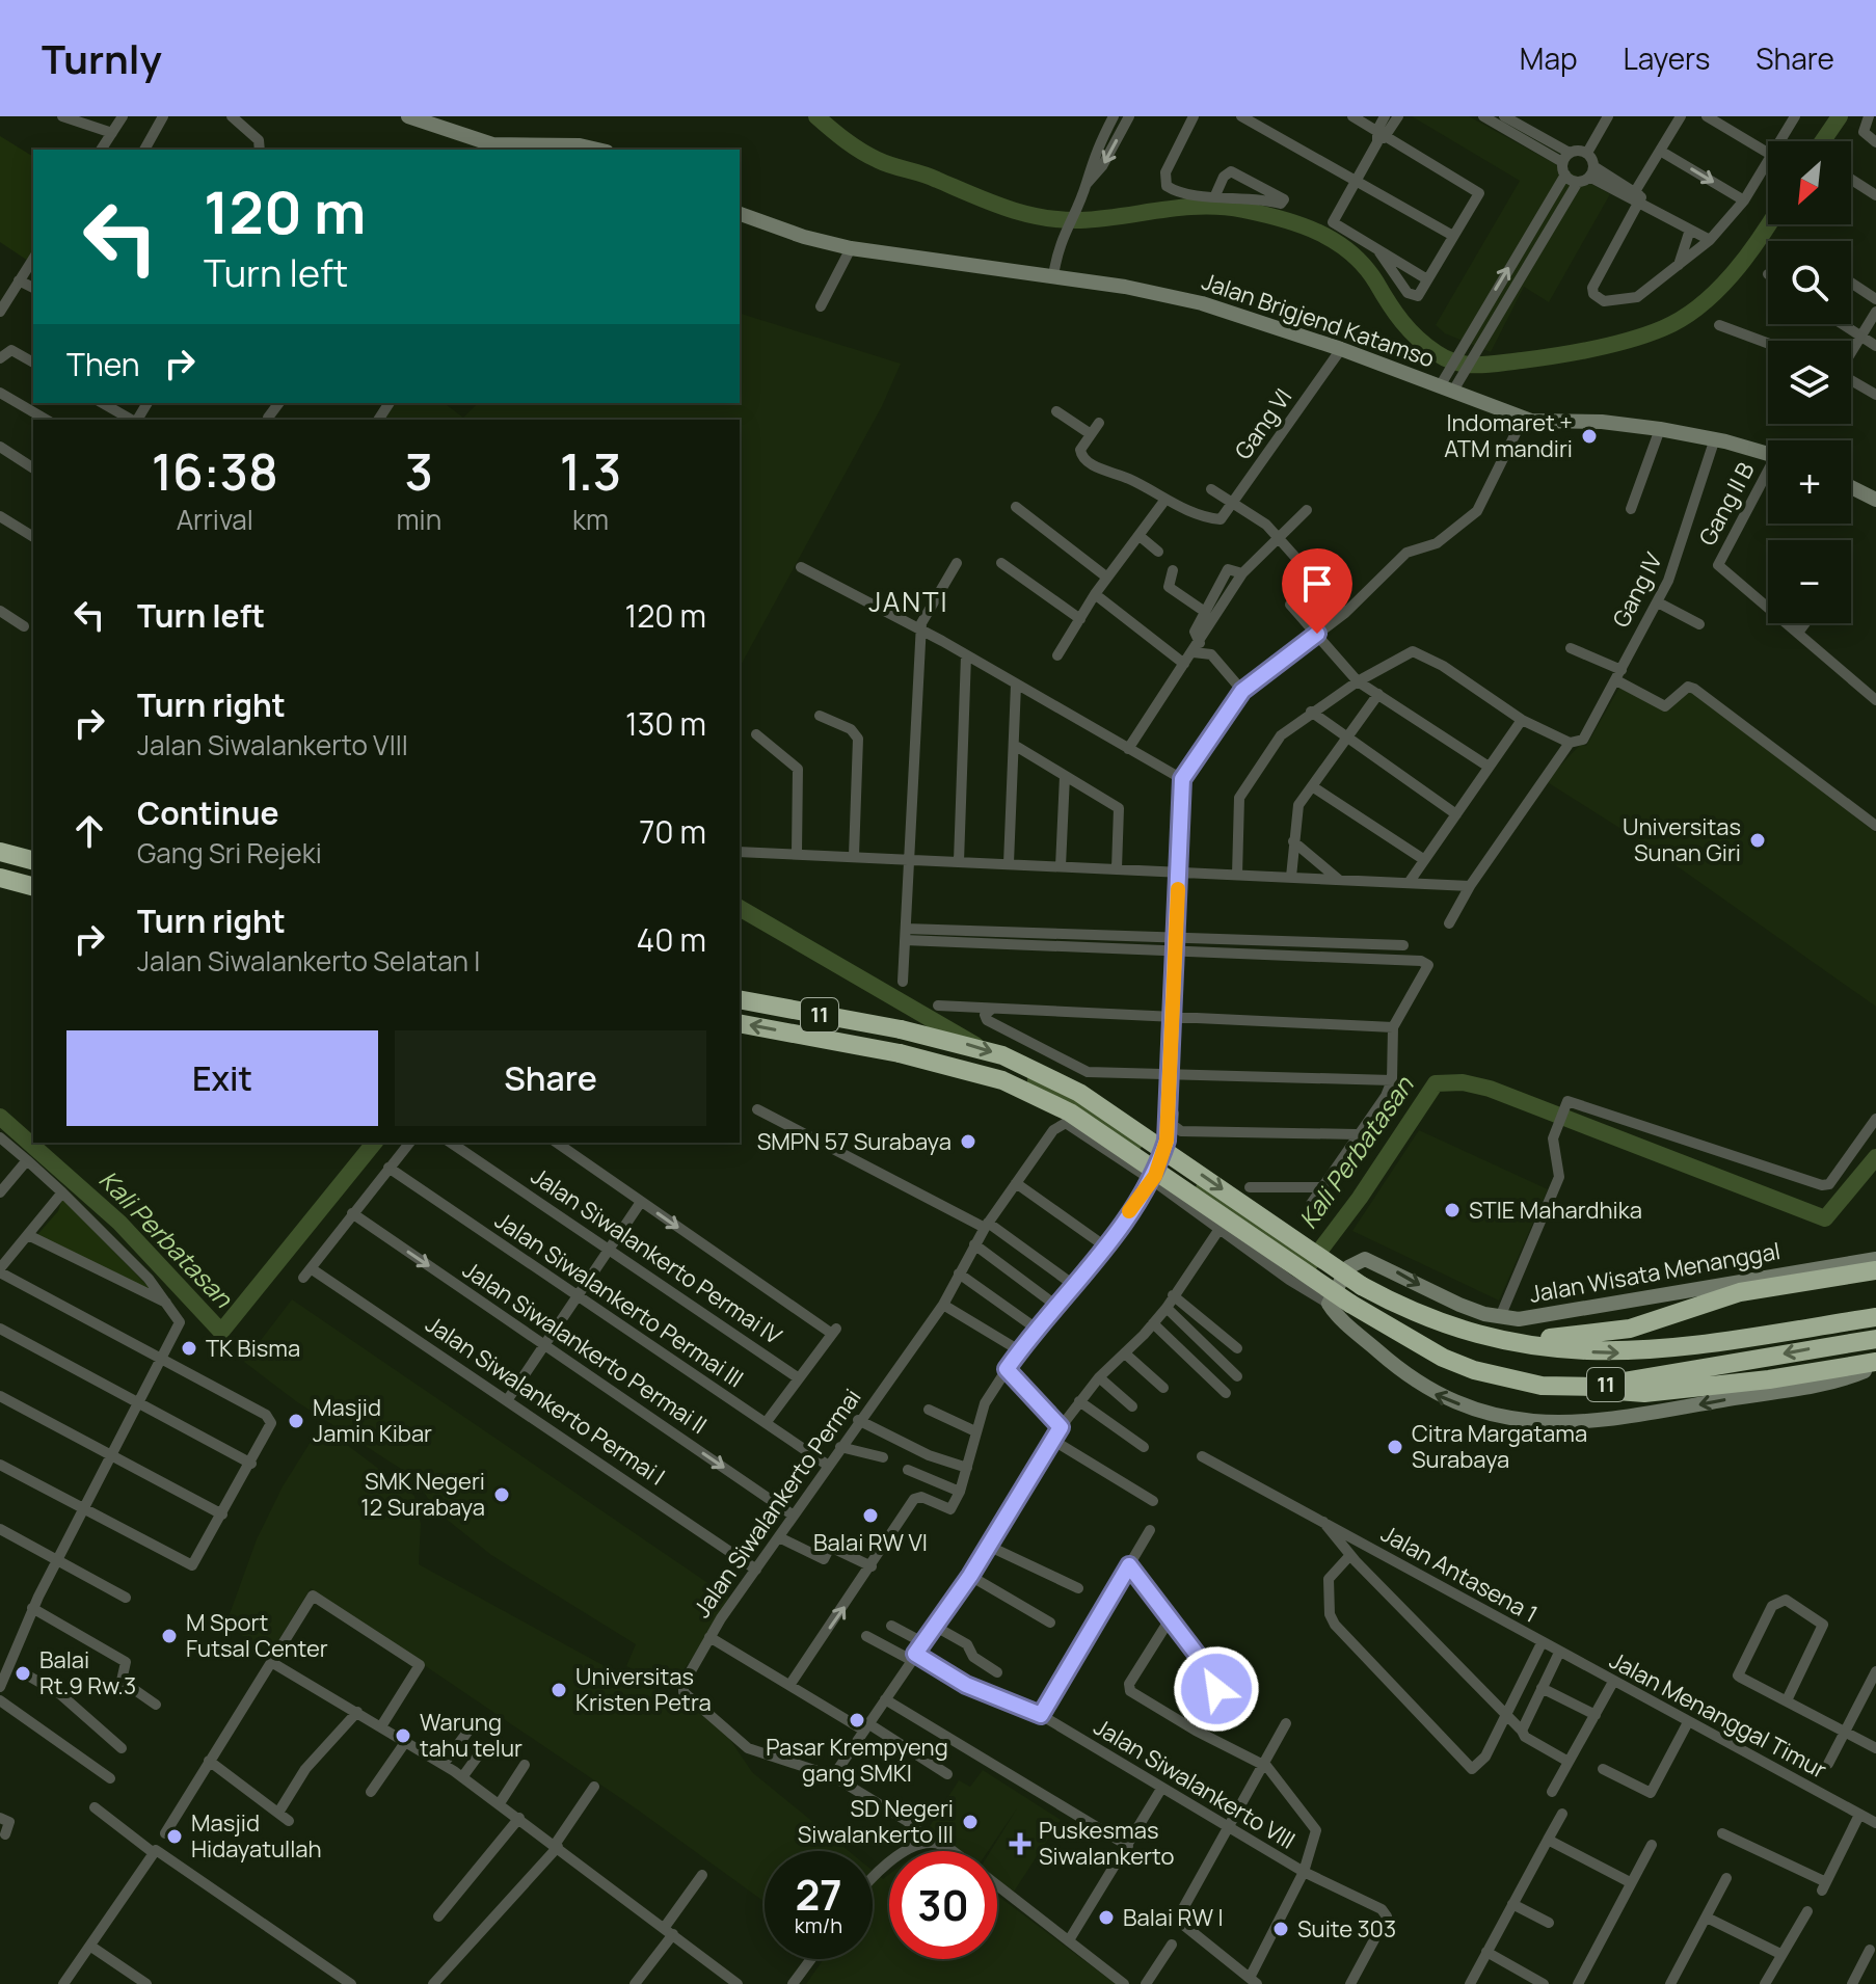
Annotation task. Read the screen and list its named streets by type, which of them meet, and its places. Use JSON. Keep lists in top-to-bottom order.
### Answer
{
  "streets": {
    "highway": ["11"],
    "street": [
      "Jalan Brigjend Katamso",
      "Gang VI",
      "Gang II B",
      "Gang IV",
      "Jalan Siwalankerto Permai IV",
      "Jalan Wisata Menanggal",
      "Jalan Siwalankerto Permai III",
      "Jalan Siwalankerto Permai II",
      "Jalan Siwalankerto Permai I",
      "Jalan Siwalankerto Permai",
      "Jalan Antasena 1",
      "Jalan Menanggal Timur",
      "Jalan Siwalankerto VIII"
    ]
  },
  "crossings": [
    ["Jalan Brigjend Katamso", "Gang VI"],
    ["Jalan Brigjend Katamso", "Gang IV"],
    ["Jalan Siwalankerto Permai III", "Jalan Siwalankerto Permai"],
    ["Jalan Siwalankerto Permai II", "Jalan Siwalankerto Permai I"],
    ["Jalan Siwalankerto Permai II", "Jalan Siwalankerto Permai"],
    ["Jalan Siwalankerto Permai I", "Jalan Siwalankerto Permai"],
    ["Jalan Antasena 1", "Jalan Menanggal Timur"]
  ],
  "one_way": ["Jalan Siwalankerto Permai II"],
  "districts": ["JANTI"],
  "water": ["Kali Perbatasan"],
  "places": {
    "other": [
      "Indomaret + ATM mandiri",
      "Universitas Sunan Giri",
      "SMPN 57 Surabaya",
      "STIE Mahardhika",
      "TK Bisma",
      "Masjid Jamin Kibar",
      "Citra Margatama Surabaya",
      "SMK Negeri 12 Surabaya",
      "Balai RW VI",
      "M Sport Futsal Center",
      "Balai Rt.9 Rw.3",
      "Universitas Kristen Petra",
      "Pasar Krempyeng gang SMKI",
      "Warung tahu telur",
      "SD Negeri Siwalankerto III",
      "Masjid Hidayatullah",
      "Balai RW I",
      "Suite 303"
    ],
    "health": ["Puskesmas Siwalankerto"]
  },
  "north": "bottom left",
  "page": {
    "header": "Turnly",
    "nav": ["Map", "Layers", "Share"],
    "map_buttons": ["+", "−"],
    "turn": ["120 m", "Turn left"],
    "then": "Then",
    "eta": [
      "16:38",
      "Arrival",
      "3",
      "min",
      "1.3",
      "km"
    ],
    "list": [
      {
        "name": "Turn left",
        "value": "120 m"
      },
      {
        "name": "Turn right",
        "note": "Jalan Siwalankerto VIII",
        "value": "130 m"
      },
      {
        "name": "Continue",
        "note": "Gang Sri Rejeki",
        "value": "70 m"
      },
      {
        "name": "Turn right",
        "note": "Jalan Siwalankerto Selatan I",
        "value": "40 m"
      }
    ],
    "buttons": ["Exit", "Share"],
    "speed": "27 km/h",
    "limit": "30"
  }
}
